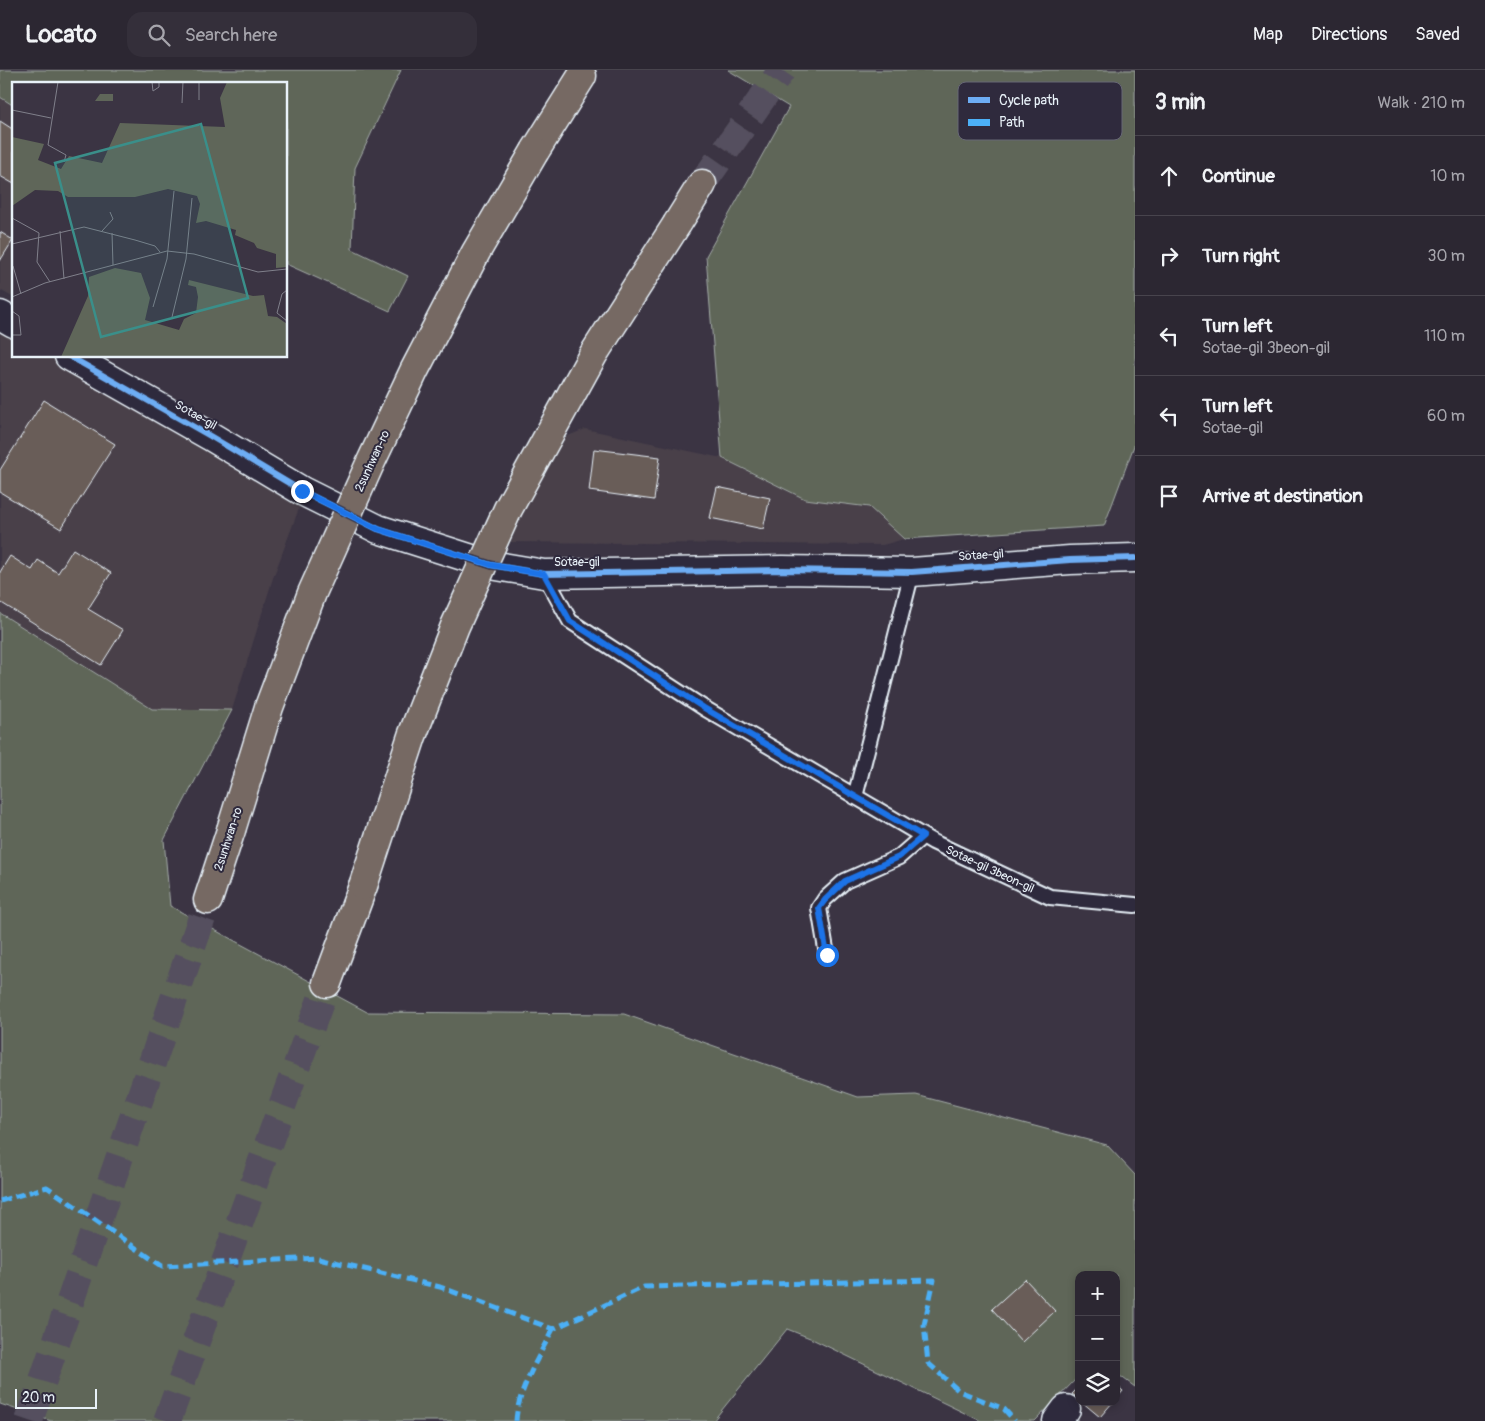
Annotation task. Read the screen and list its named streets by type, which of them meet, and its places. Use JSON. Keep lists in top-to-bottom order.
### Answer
{
  "streets": {
    "highway": ["2sunhwan-ro"],
    "street": ["Sotae-gil"],
    "lane": ["Sotae-gil 3beon-gil"]
  },
  "crossings": [
    ["Sotae-gil", "Sotae-gil 3beon-gil"]
  ],
  "legend": ["Cycle path", "Path"],
  "scale_bar": "20 m",
  "page": {
    "header": "Locato",
    "search": "Search here",
    "nav": ["Map", "Directions", "Saved"],
    "heading": ["3 min", "Walk · 210 m"],
    "list": [
      ["Continue", "10 m"],
      ["Turn right", "30 m"],
      ["Turn left", "Sotae-gil 3beon-gil", "110 m"],
      ["Turn left", "Sotae-gil", "60 m"],
      "Arrive at destination"
    ],
    "map_buttons": ["+", "−"],
    "scale": "20 m"
  }
}
